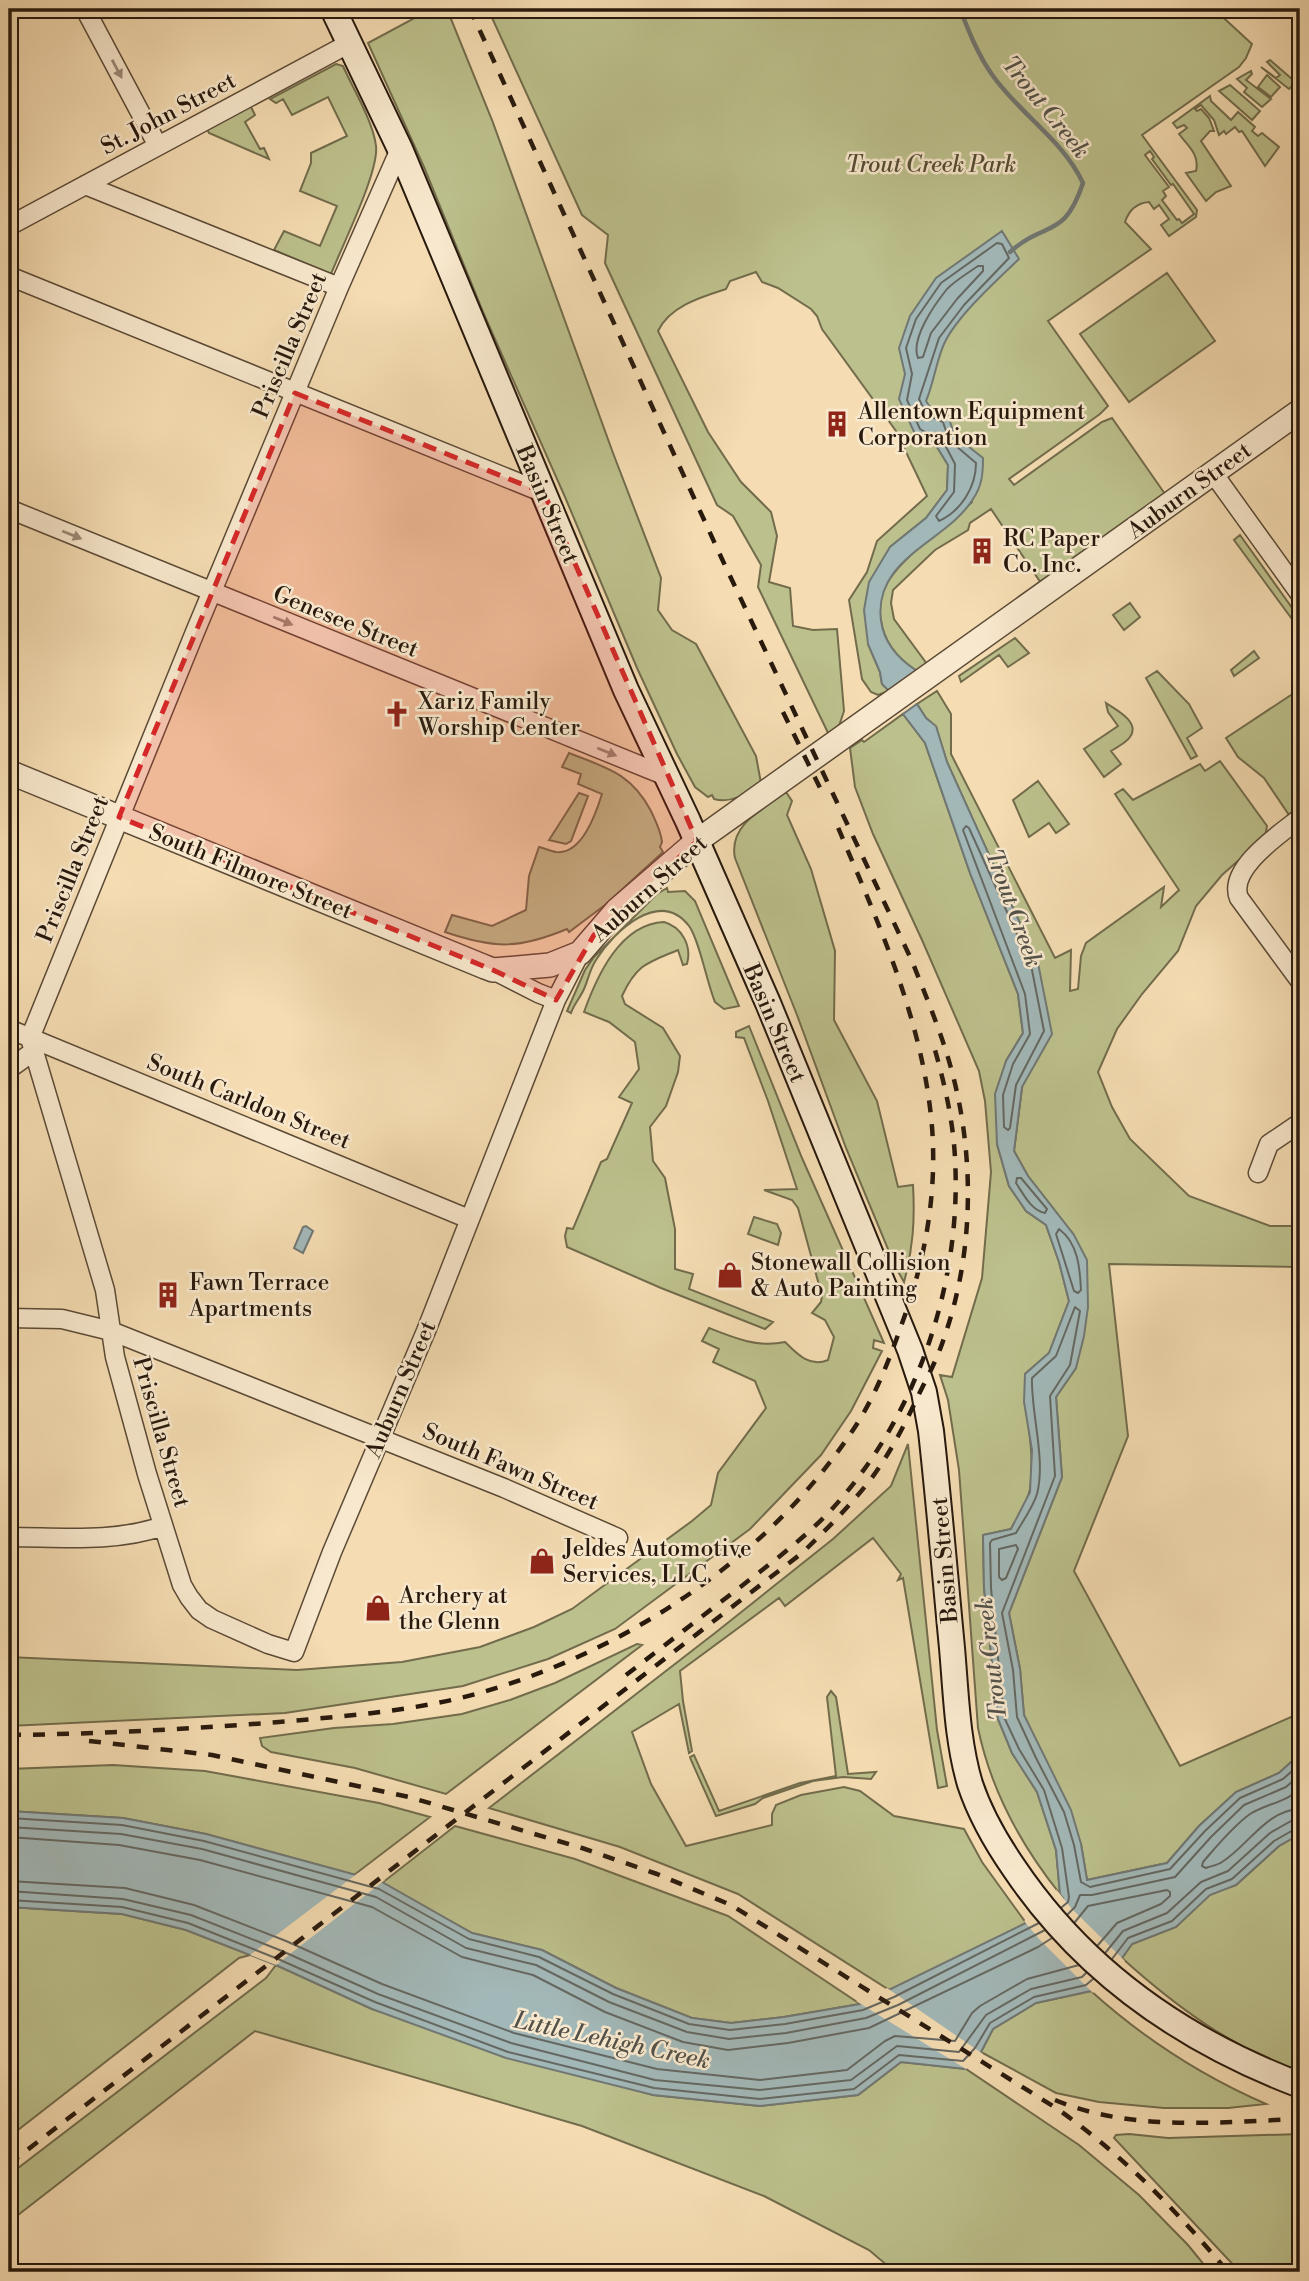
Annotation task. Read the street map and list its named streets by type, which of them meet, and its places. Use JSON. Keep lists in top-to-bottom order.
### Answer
{
  "streets": {
    "main road": ["Basin Street"],
    "street": [
      "St. John Street",
      "Priscilla Street",
      "Auburn Street",
      "Genesee Street",
      "South Filmore Street",
      "South Carldon Street",
      "South Fawn Street"
    ]
  },
  "crossings": [
    ["St. John Street", "Basin Street"],
    ["Priscilla Street", "Auburn Street"],
    ["Priscilla Street", "Basin Street"],
    ["Priscilla Street", "Genesee Street"],
    ["Priscilla Street", "South Filmore Street"],
    ["Priscilla Street", "South Carldon Street"],
    ["Priscilla Street", "South Fawn Street"],
    ["Auburn Street", "Basin Street"],
    ["Auburn Street", "South Filmore Street"],
    ["Auburn Street", "South Carldon Street"],
    ["Auburn Street", "South Fawn Street"],
    ["Basin Street", "Genesee Street"]
  ],
  "one_way": ["Genesee Street"],
  "water": ["Trout Creek", "Little Lehigh Creek"],
  "parks": ["Trout Creek Park"],
  "places": {
    "building": ["Allentown Equipment Corporation", "RC Paper Co. Inc.", "Fawn Terrace Apartments"],
    "church": ["Xariz Family Worship Center"],
    "shop": ["Stonewall Collision & Auto Painting", "Jeldes Automotive Services, LLC", "Archery at the Glenn"]
  }
}
